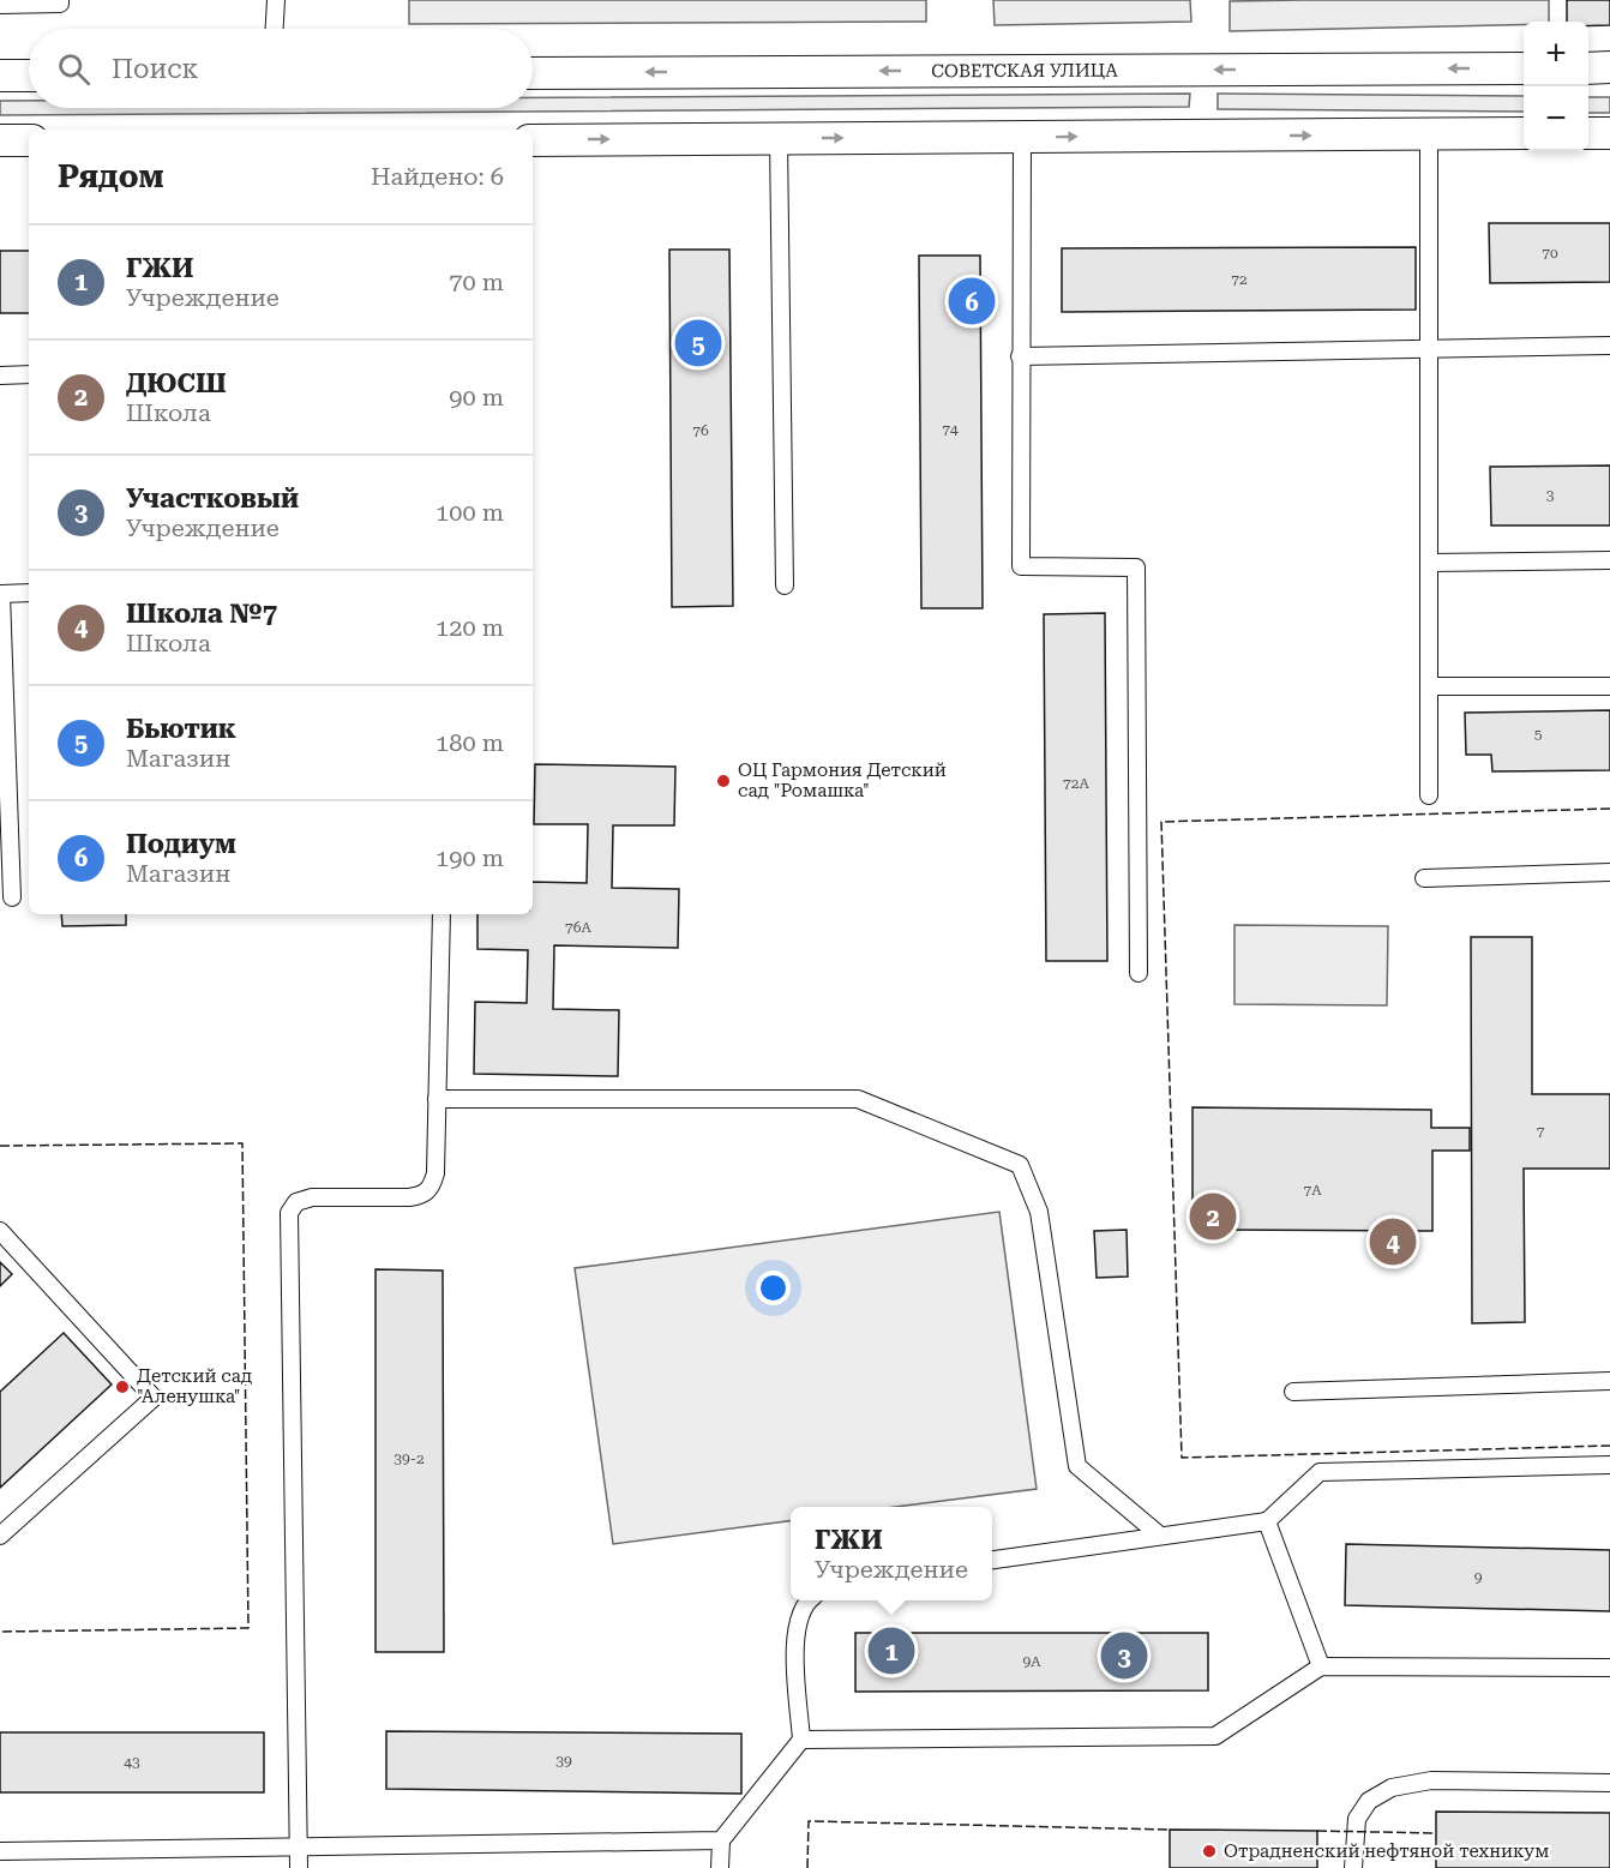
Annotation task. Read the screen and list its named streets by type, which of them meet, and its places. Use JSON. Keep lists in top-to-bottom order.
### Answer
{
  "streets": {
    "street": ["СОВЕТСКАЯ УЛИЦА"]
  },
  "places": ["ОЦ Гармония Детский сад \"Ромашка\"", "Детский сад \"Аленушка\"", "Отрадненский нефтяной техникум"],
  "house_numbers": [
    "70",
    "72",
    "74",
    "76",
    "3",
    "5",
    "72А",
    "76А",
    "7",
    "7А",
    "39-2",
    "9",
    "9А",
    "39",
    "43"
  ],
  "page": {
    "map_buttons": ["+", "−"],
    "search": "Поиск",
    "heading": ["Рядом", "Найдено: 6"],
    "list": [
      {
        "mark": "1",
        "name": "ГЖИ",
        "note": "Учреждение",
        "value": "70 m"
      },
      {
        "mark": "2",
        "name": "ДЮСШ",
        "note": "Школа",
        "value": "90 m"
      },
      {
        "mark": "3",
        "name": "Участковый",
        "note": "Учреждение",
        "value": "100 m"
      },
      {
        "mark": "4",
        "name": "Школа №7",
        "note": "Школа",
        "value": "120 m"
      },
      {
        "mark": "5",
        "name": "Бьютик",
        "note": "Магазин",
        "value": "180 m"
      },
      {
        "mark": "6",
        "name": "Подиум",
        "note": "Магазин",
        "value": "190 m"
      }
    ],
    "pins": [
      "6",
      "5",
      "2",
      "4",
      "1",
      "3"
    ],
    "popup": ["ГЖИ", "Учреждение"]
  }
}
